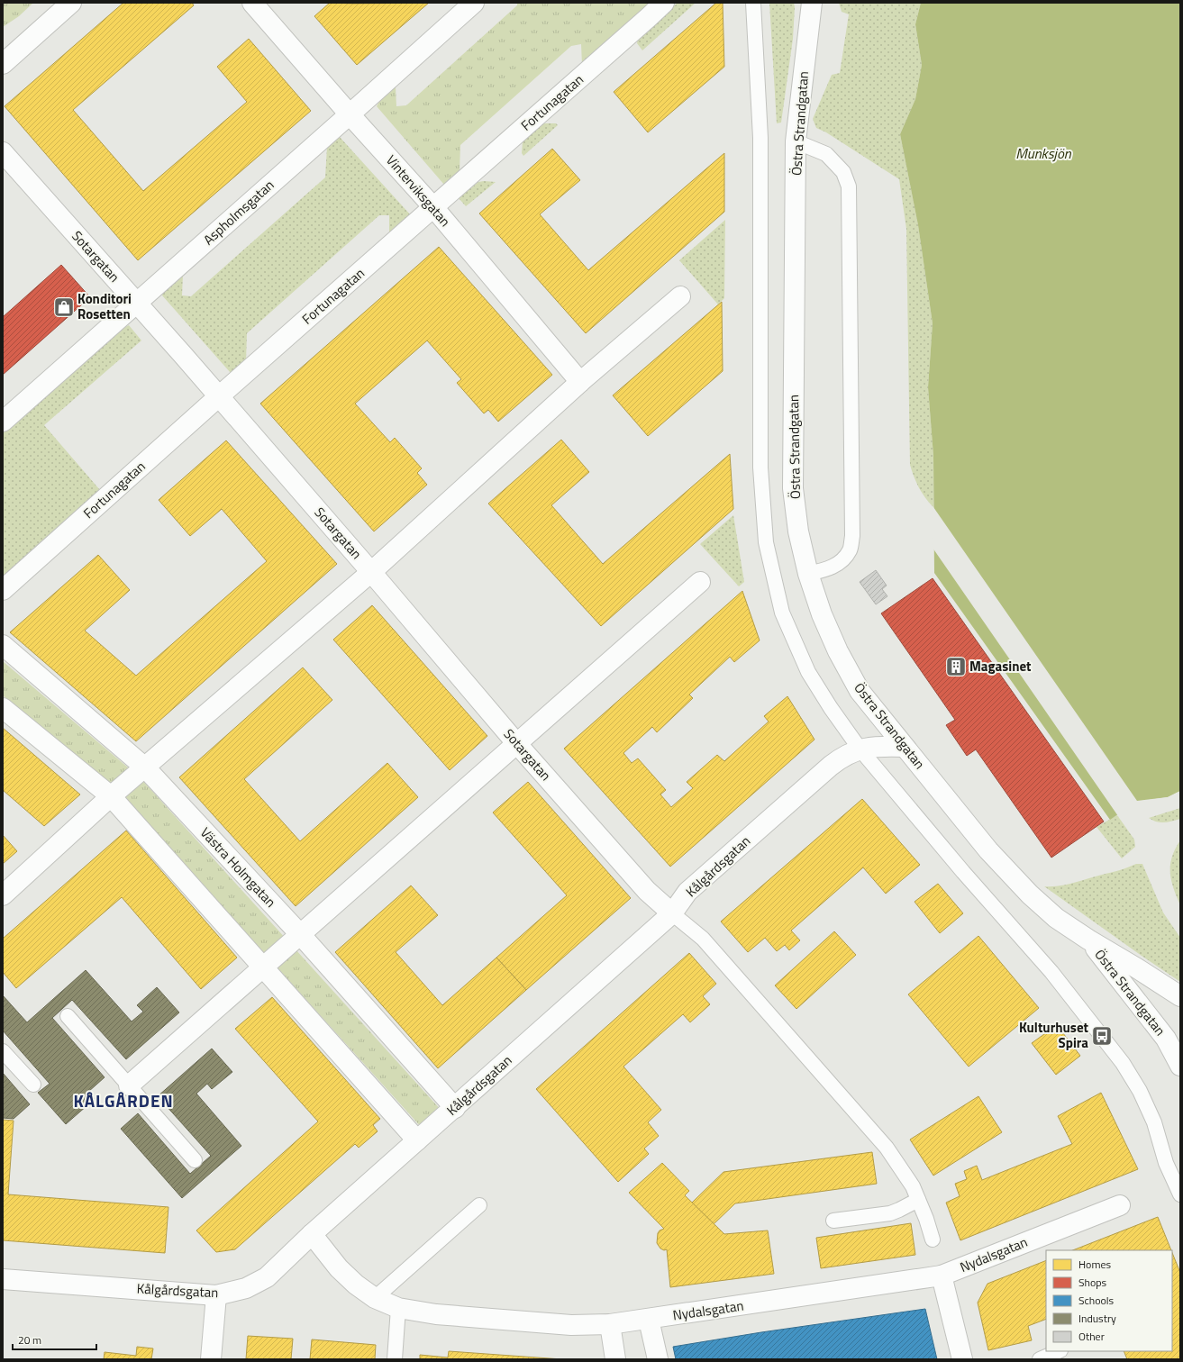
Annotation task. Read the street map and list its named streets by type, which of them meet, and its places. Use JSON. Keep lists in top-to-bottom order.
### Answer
{
  "streets": {
    "street": [
      "Fortunagatan",
      "Östra Strandgatan",
      "Vinterviksgatan",
      "Aspholmsgatan",
      "Sotargatan",
      "Kålgårdsgatan",
      "Västra Holmgatan",
      "Nydalsgatan"
    ]
  },
  "crossings": [
    ["Fortunagatan", "Vinterviksgatan"],
    ["Fortunagatan", "Sotargatan"],
    ["Östra Strandgatan", "Kålgårdsgatan"],
    ["Vinterviksgatan", "Aspholmsgatan"],
    ["Aspholmsgatan", "Sotargatan"],
    ["Sotargatan", "Kålgårdsgatan"],
    ["Kålgårdsgatan", "Västra Holmgatan"],
    ["Kålgårdsgatan", "Nydalsgatan"]
  ],
  "districts": ["KÅLGÅRDEN"],
  "water": ["Munksjön"],
  "places": {
    "shop": ["Konditori Rosetten"],
    "building": ["Magasinet"],
    "bus stop": ["Kulturhuset Spira"]
  },
  "legend": [
    "Homes",
    "Shops",
    "Schools",
    "Industry",
    "Other"
  ],
  "scale_bar": "20 m"
}
